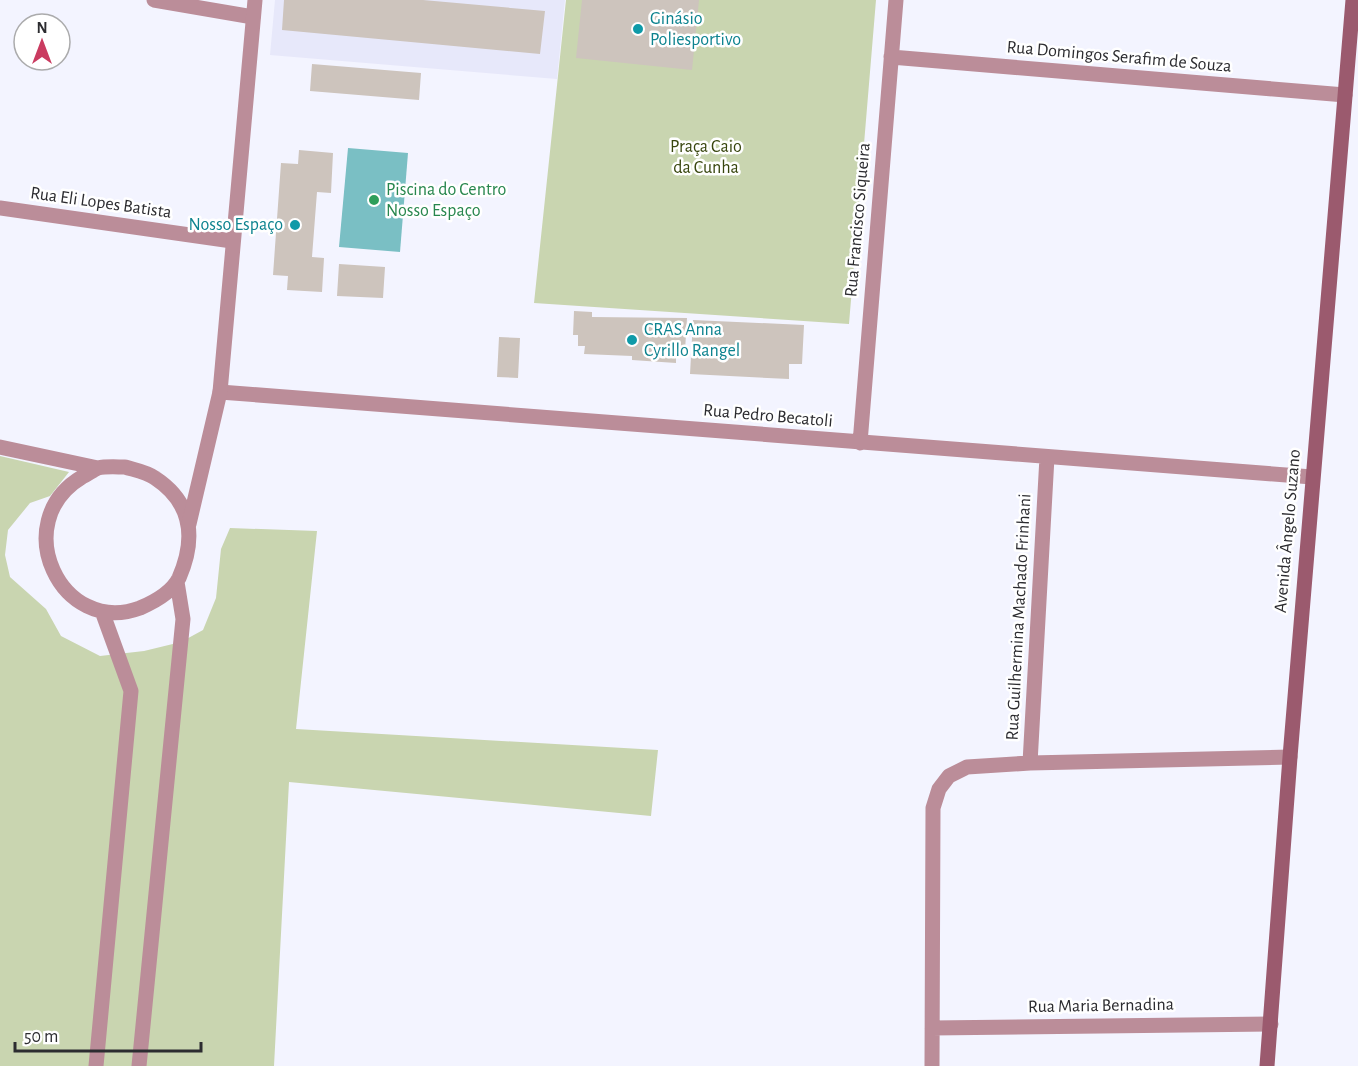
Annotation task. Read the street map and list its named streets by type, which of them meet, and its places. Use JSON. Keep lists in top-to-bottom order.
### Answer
{
  "streets": {
    "main road": ["Avenida Ângelo Suzano"],
    "street": [
      "Rua Domingos Serafim de Souza",
      "Rua Eli Lopes Batista",
      "Rua Francisco Siqueira",
      "Rua Pedro Becatoli",
      "Rua Guilhermina Machado Frinhani",
      "Rua Maria Bernadina"
    ]
  },
  "crossings": [
    ["Rua Domingos Serafim de Souza", "Rua Francisco Siqueira"],
    ["Rua Domingos Serafim de Souza", "Avenida Ângelo Suzano"],
    ["Rua Francisco Siqueira", "Rua Pedro Becatoli"],
    ["Rua Pedro Becatoli", "Avenida Ângelo Suzano"],
    ["Rua Pedro Becatoli", "Rua Guilhermina Machado Frinhani"],
    ["Avenida Ângelo Suzano", "Rua Maria Bernadina"],
    ["Rua Guilhermina Machado Frinhani", "Rua Maria Bernadina"]
  ],
  "parks": ["Praça Caio da Cunha"],
  "places": [
    "Ginásio Poliesportivo",
    "Piscina do Centro Nosso Espaço",
    "Nosso Espaço",
    "CRAS Anna Cyrillo Rangel"
  ],
  "scale_bar": "50 m",
  "north": "top"
}
